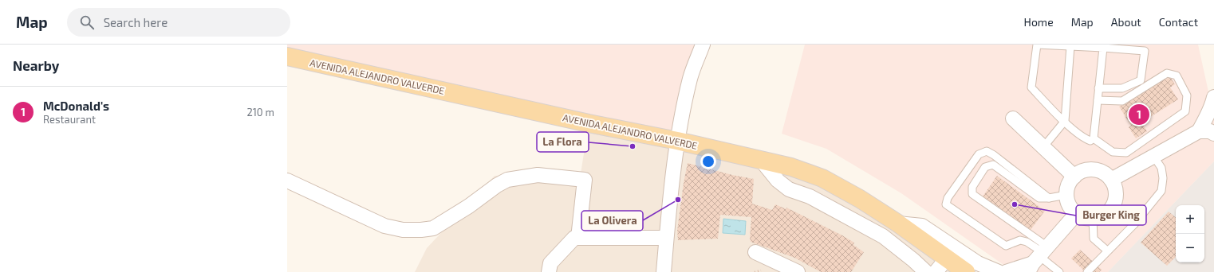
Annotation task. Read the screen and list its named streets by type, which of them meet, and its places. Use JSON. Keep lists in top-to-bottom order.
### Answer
{
  "streets": {
    "main road": ["AVENIDA ALEJANDRO VALVERDE"]
  },
  "places": ["La Flora", "La Olivera", "Burger King"],
  "page": {
    "header": "Map",
    "search": "Search here",
    "nav": [
      "Home",
      "Map",
      "About",
      "Contact"
    ],
    "heading": "Nearby",
    "list": [
      {
        "mark": "1",
        "name": "McDonald's",
        "note": "Restaurant",
        "value": "210 m"
      }
    ],
    "pins": "1",
    "map_buttons": ["+", "−"]
  }
}
